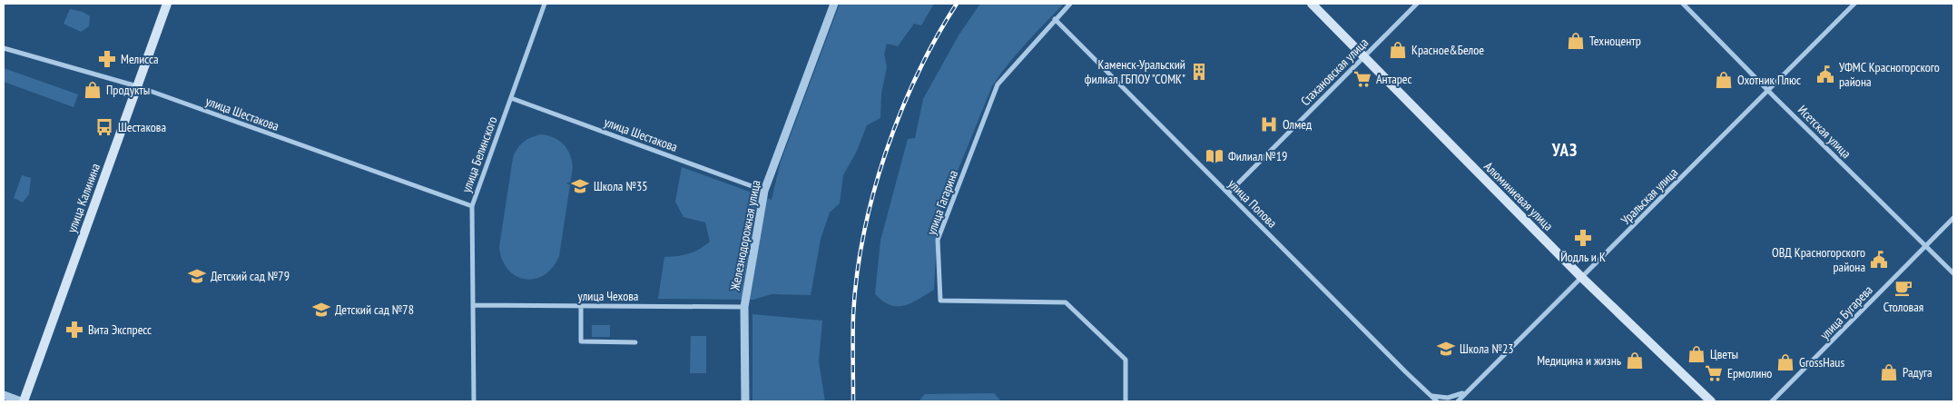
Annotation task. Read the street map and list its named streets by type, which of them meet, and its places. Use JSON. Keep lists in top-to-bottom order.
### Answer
{
  "streets": {
    "main road": ["Алюминиевая улица", "улица Калинина"],
    "street": [
      "Стахановская улица",
      "улица Шестакова",
      "Исетская улица",
      "улица Белинского",
      "Уральская улица",
      "улица Гагарина",
      "улица Попова",
      "Железнодорожная улица",
      "улица Чехова",
      "улица Бугарева"
    ]
  },
  "crossings": [
    ["Стахановская улица", "Алюминиевая улица"],
    ["Стахановская улица", "улица Попова"],
    ["улица Шестакова", "улица Белинского"],
    ["улица Шестакова", "улица Калинина"],
    ["улица Шестакова", "Железнодорожная улица"],
    ["Исетская улица", "Уральская улица"],
    ["Исетская улица", "улица Бугарева"],
    ["улица Белинского", "улица Чехова"],
    ["Алюминиевая улица", "Уральская улица"],
    ["улица Гагарина", "улица Попова"],
    ["Железнодорожная улица", "улица Чехова"]
  ],
  "districts": ["УАЗ"],
  "places": {
    "shop": [
      "Техноцентр",
      "Красное&Белое",
      "Охотник Плюс",
      "Продукты",
      "Цветы",
      "Медицина и жизнь",
      "GrossHaus",
      "Радуга"
    ],
    "pharmacy": ["Мелисса", "Йодль и К", "Вита Экспресс"],
    "building": ["Каменск-Уральский филиал ГБПОУ \"СОМК\""],
    "public building": ["УФМС Красногорского района", "ОВД Красногорского района"],
    "supermarket": ["Антарес", "Ермолино"],
    "hospital": ["Олмед"],
    "bus stop": ["Шестакова"],
    "library": ["Филиал №19"],
    "school or university": [
      "Школа №35",
      "Детский сад №79",
      "Детский сад №78",
      "Школа №23"
    ],
    "cafe": ["Столовая"]
  }
}
